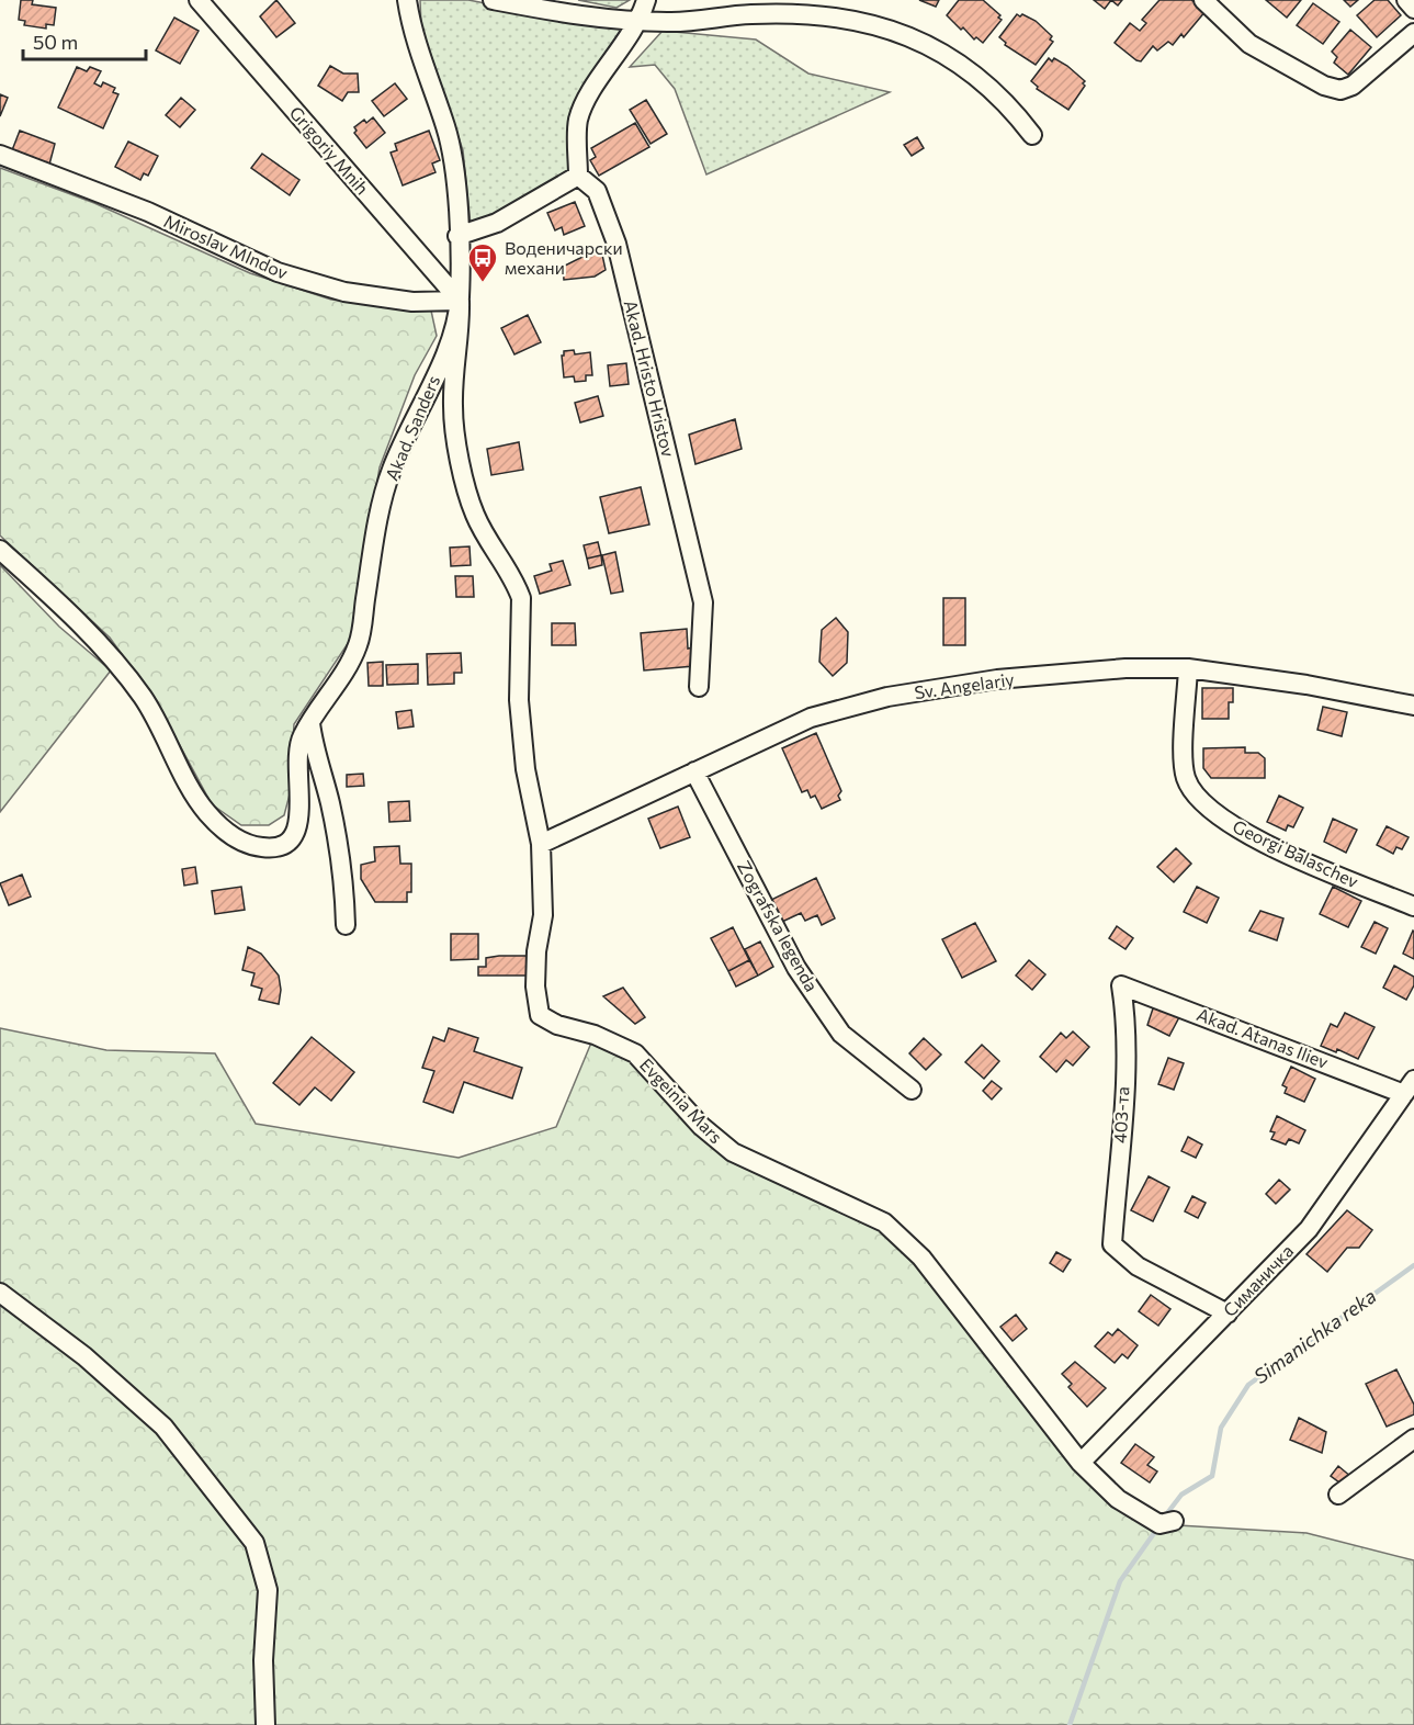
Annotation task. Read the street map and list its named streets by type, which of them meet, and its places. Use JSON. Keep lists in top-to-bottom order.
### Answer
{
  "streets": {
    "street": [
      "Grigoriy Mnih",
      "Miroslav MIndov",
      "Akad. Hristo Hristov",
      "Akad. Sanders",
      "Sv. Angelariy",
      "Georgi Balaschev",
      "Zografska legenda",
      "Akad. Atanas Iliev",
      "Evgeinia Mars",
      "403-та",
      "Симаничка"
    ]
  },
  "crossings": [
    ["Grigoriy Mnih", "Miroslav MIndov"],
    ["Grigoriy Mnih", "Akad. Sanders"],
    ["Grigoriy Mnih", "Evgeinia Mars"],
    ["Miroslav MIndov", "Akad. Sanders"],
    ["Miroslav MIndov", "Evgeinia Mars"],
    ["Akad. Sanders", "Evgeinia Mars"],
    ["Sv. Angelariy", "Georgi Balaschev"],
    ["Sv. Angelariy", "Zografska legenda"],
    ["Sv. Angelariy", "Evgeinia Mars"],
    ["Akad. Atanas Iliev", "403-та"],
    ["Akad. Atanas Iliev", "Симаничка"],
    ["Evgeinia Mars", "Симаничка"],
    ["403-та", "Симаничка"]
  ],
  "water": ["Simanichka reka"],
  "places": {
    "bus stop": ["Воденичарски механи"]
  },
  "scale_bar": "50 m"
}
